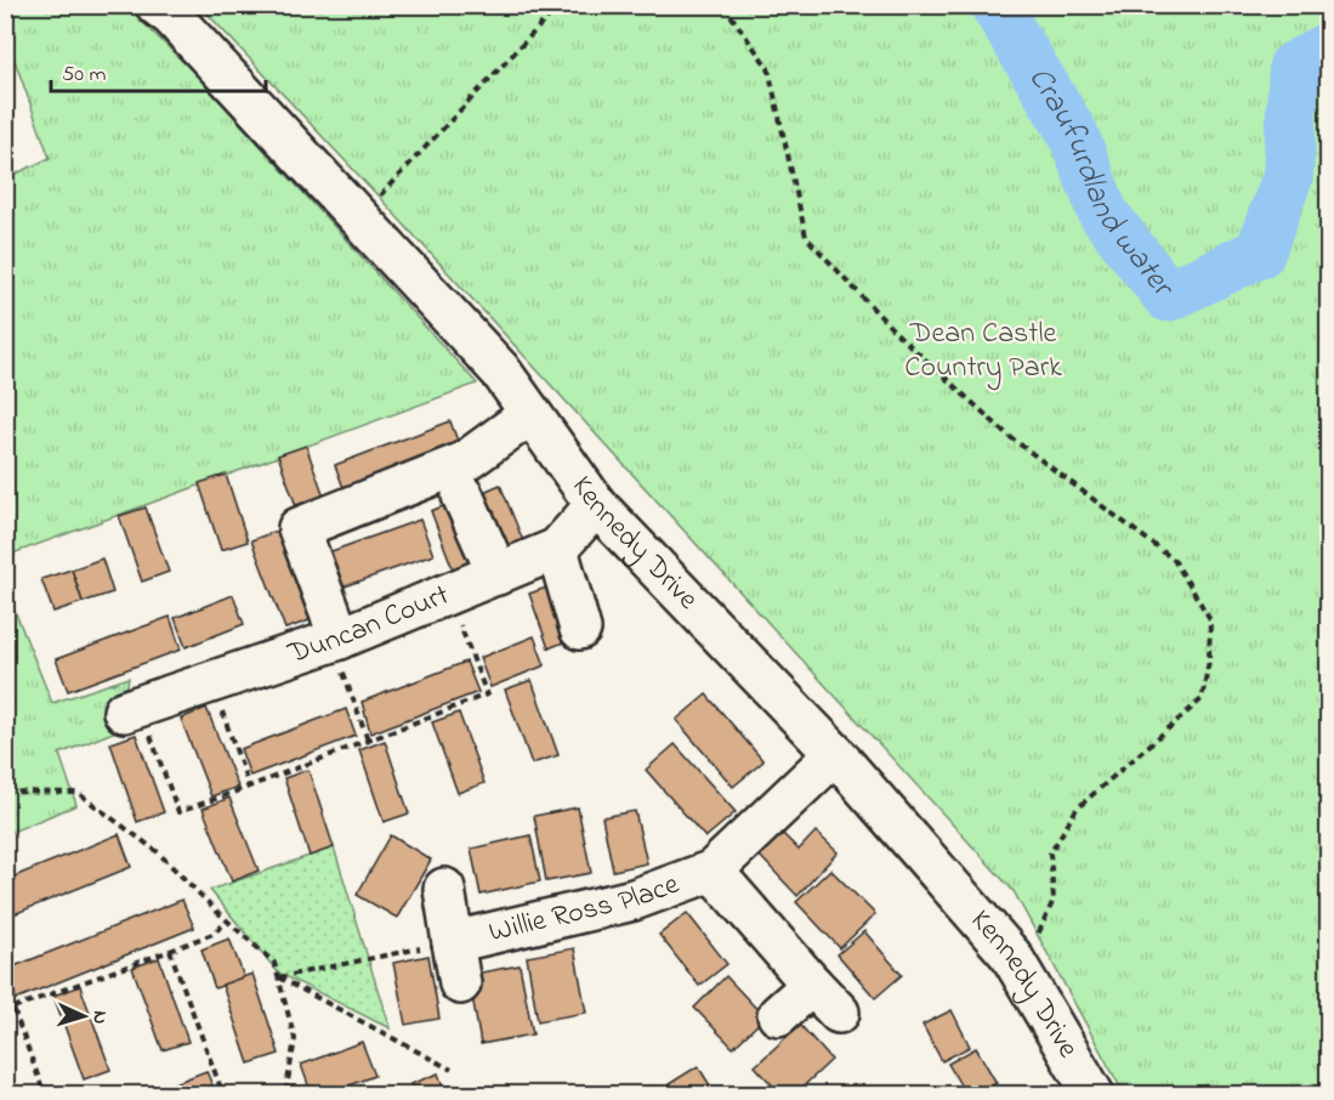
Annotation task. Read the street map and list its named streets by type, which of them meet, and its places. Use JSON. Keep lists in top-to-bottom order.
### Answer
{
  "streets": {
    "street": ["Kennedy Drive", "Duncan Court", "Willie Ross Place"]
  },
  "crossings": [
    ["Kennedy Drive", "Duncan Court"],
    ["Kennedy Drive", "Willie Ross Place"]
  ],
  "water": ["Craufurdland water"],
  "parks": ["Dean Castle Country Park"],
  "scale_bar": "50 m",
  "north": "right"
}
